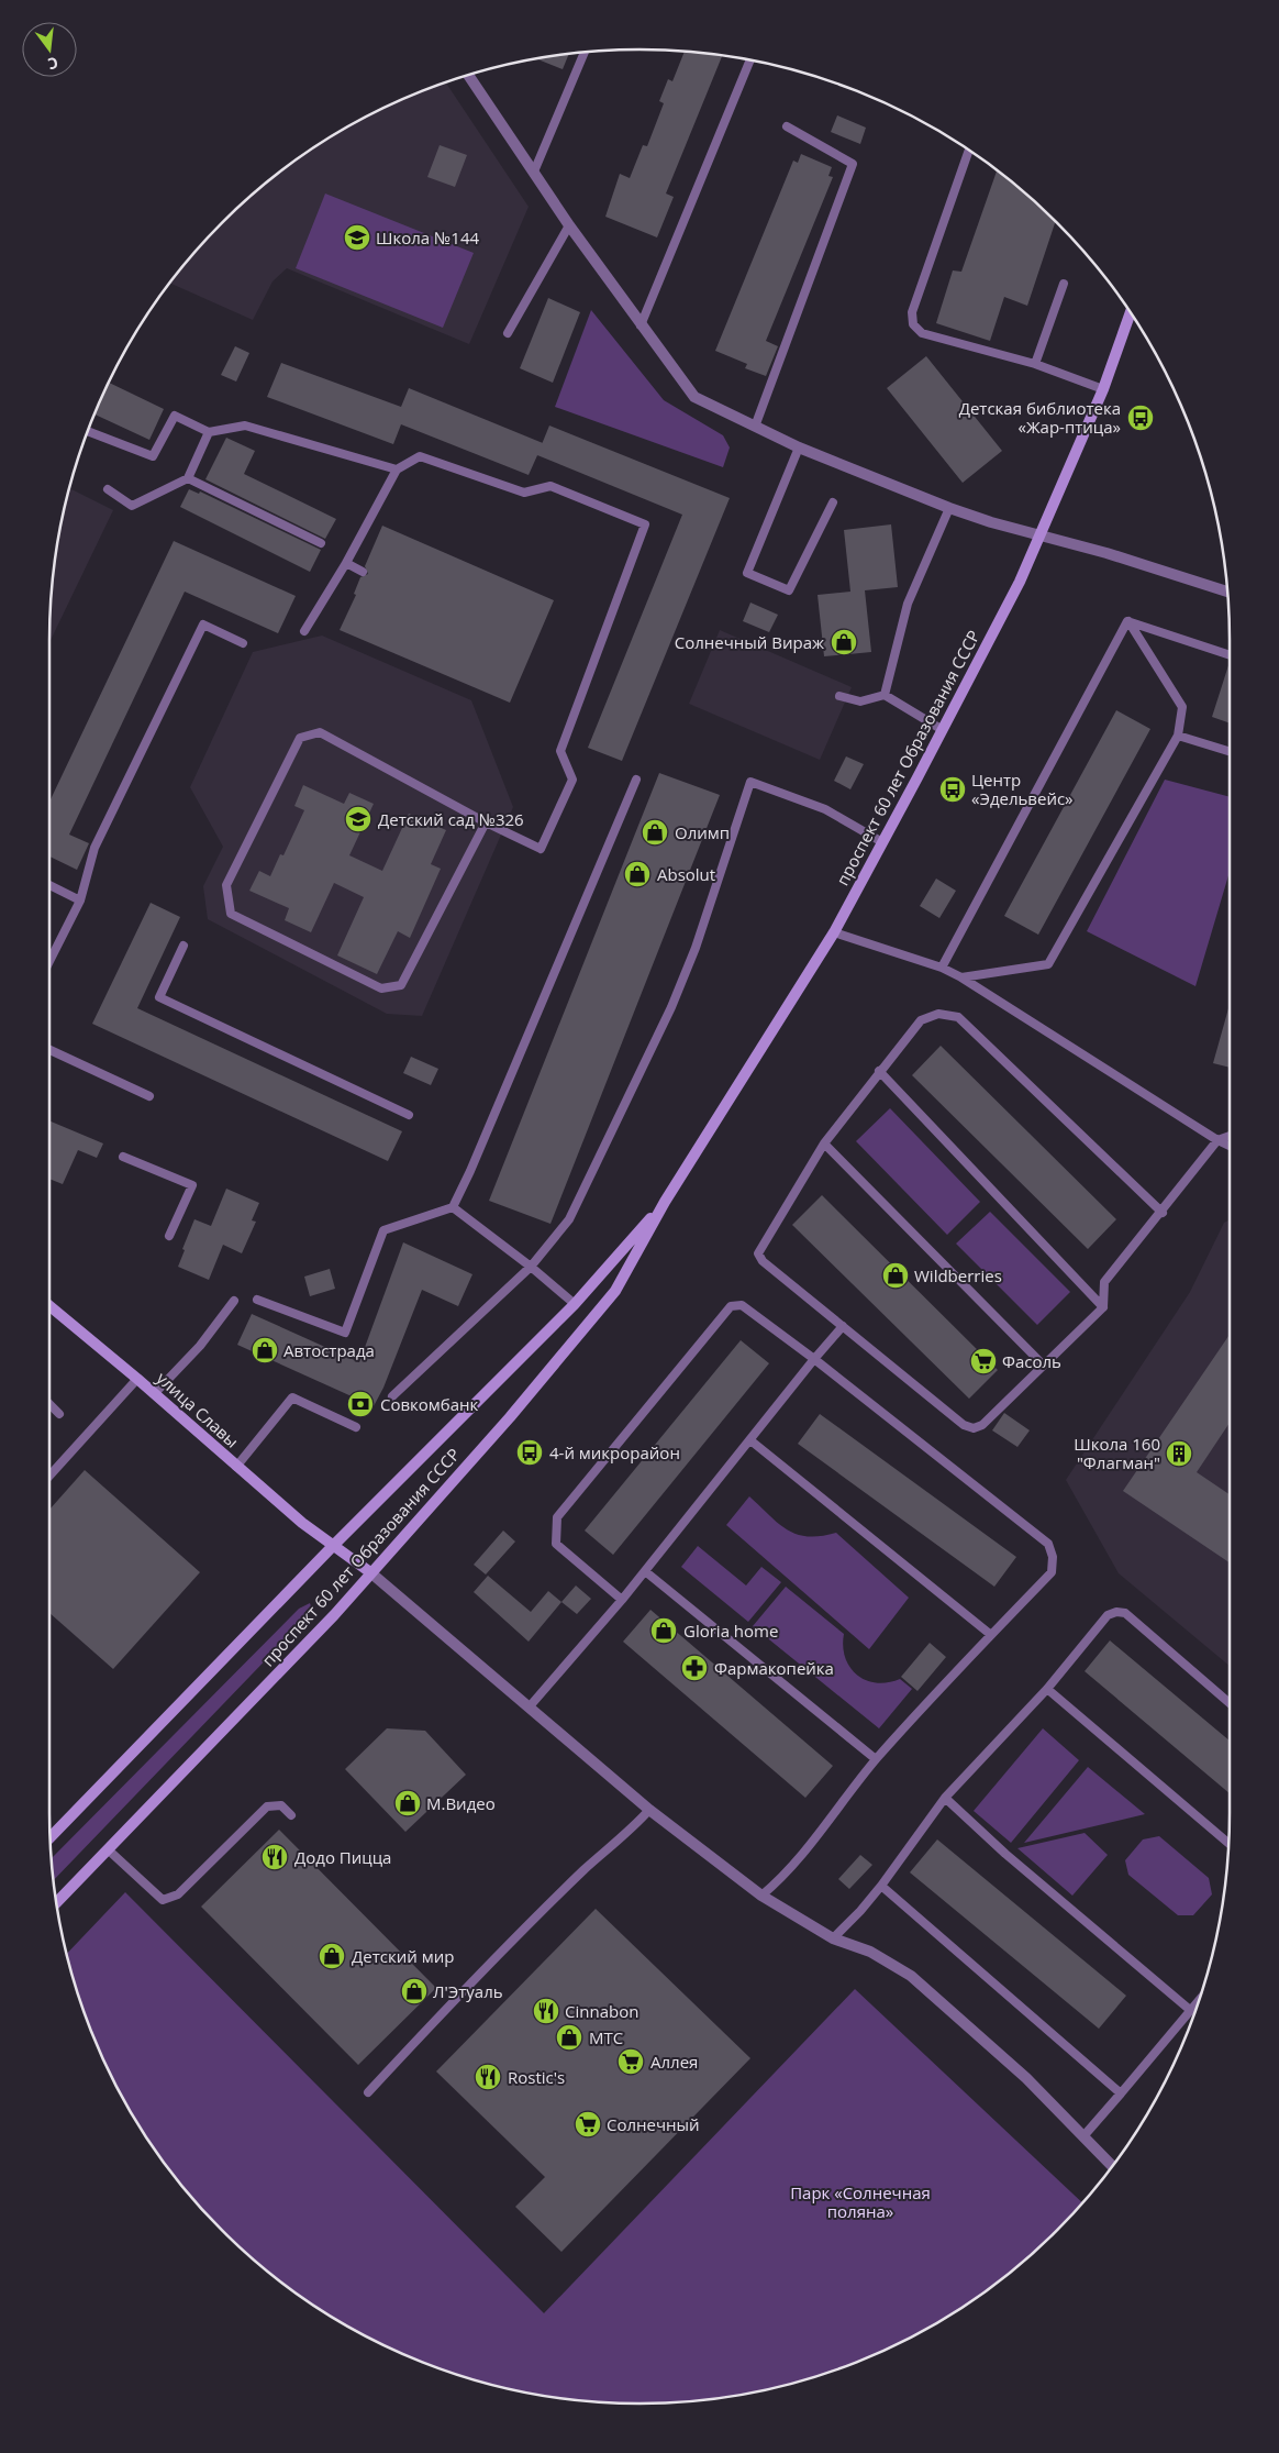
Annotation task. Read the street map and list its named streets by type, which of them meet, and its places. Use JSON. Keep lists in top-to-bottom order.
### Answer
{
  "streets": {
    "main road": ["проспект 60 лет Образования СССР", "улица Славы"]
  },
  "crossings": [
    ["проспект 60 лет Образования СССР", "улица Славы"]
  ],
  "parks": ["Парк «Солнечная поляна»"],
  "places": {
    "school or university": ["Школа №144", "Детский сад №326"],
    "bus stop": ["Детская библиотека «Жар-птица»", "Центр «Эдельвейс»", "4-й микрорайон"],
    "shop": [
      "Солнечный Вираж",
      "Олимп",
      "Absolut",
      "Wildberries",
      "Автострада",
      "Gloria home",
      "М.Видео",
      "Детский мир",
      "Л'Этуаль",
      "МТС"
    ],
    "supermarket": ["Фасоль", "Аллея", "Солнечный"],
    "bank": ["Совкомбанк"],
    "building": ["Школа 160 \"Флагман\""],
    "pharmacy": ["Фармакопейка"],
    "restaurant": ["Додо Пицца", "Cinnabon", "Rostic's"]
  },
  "north": "bottom"
}
